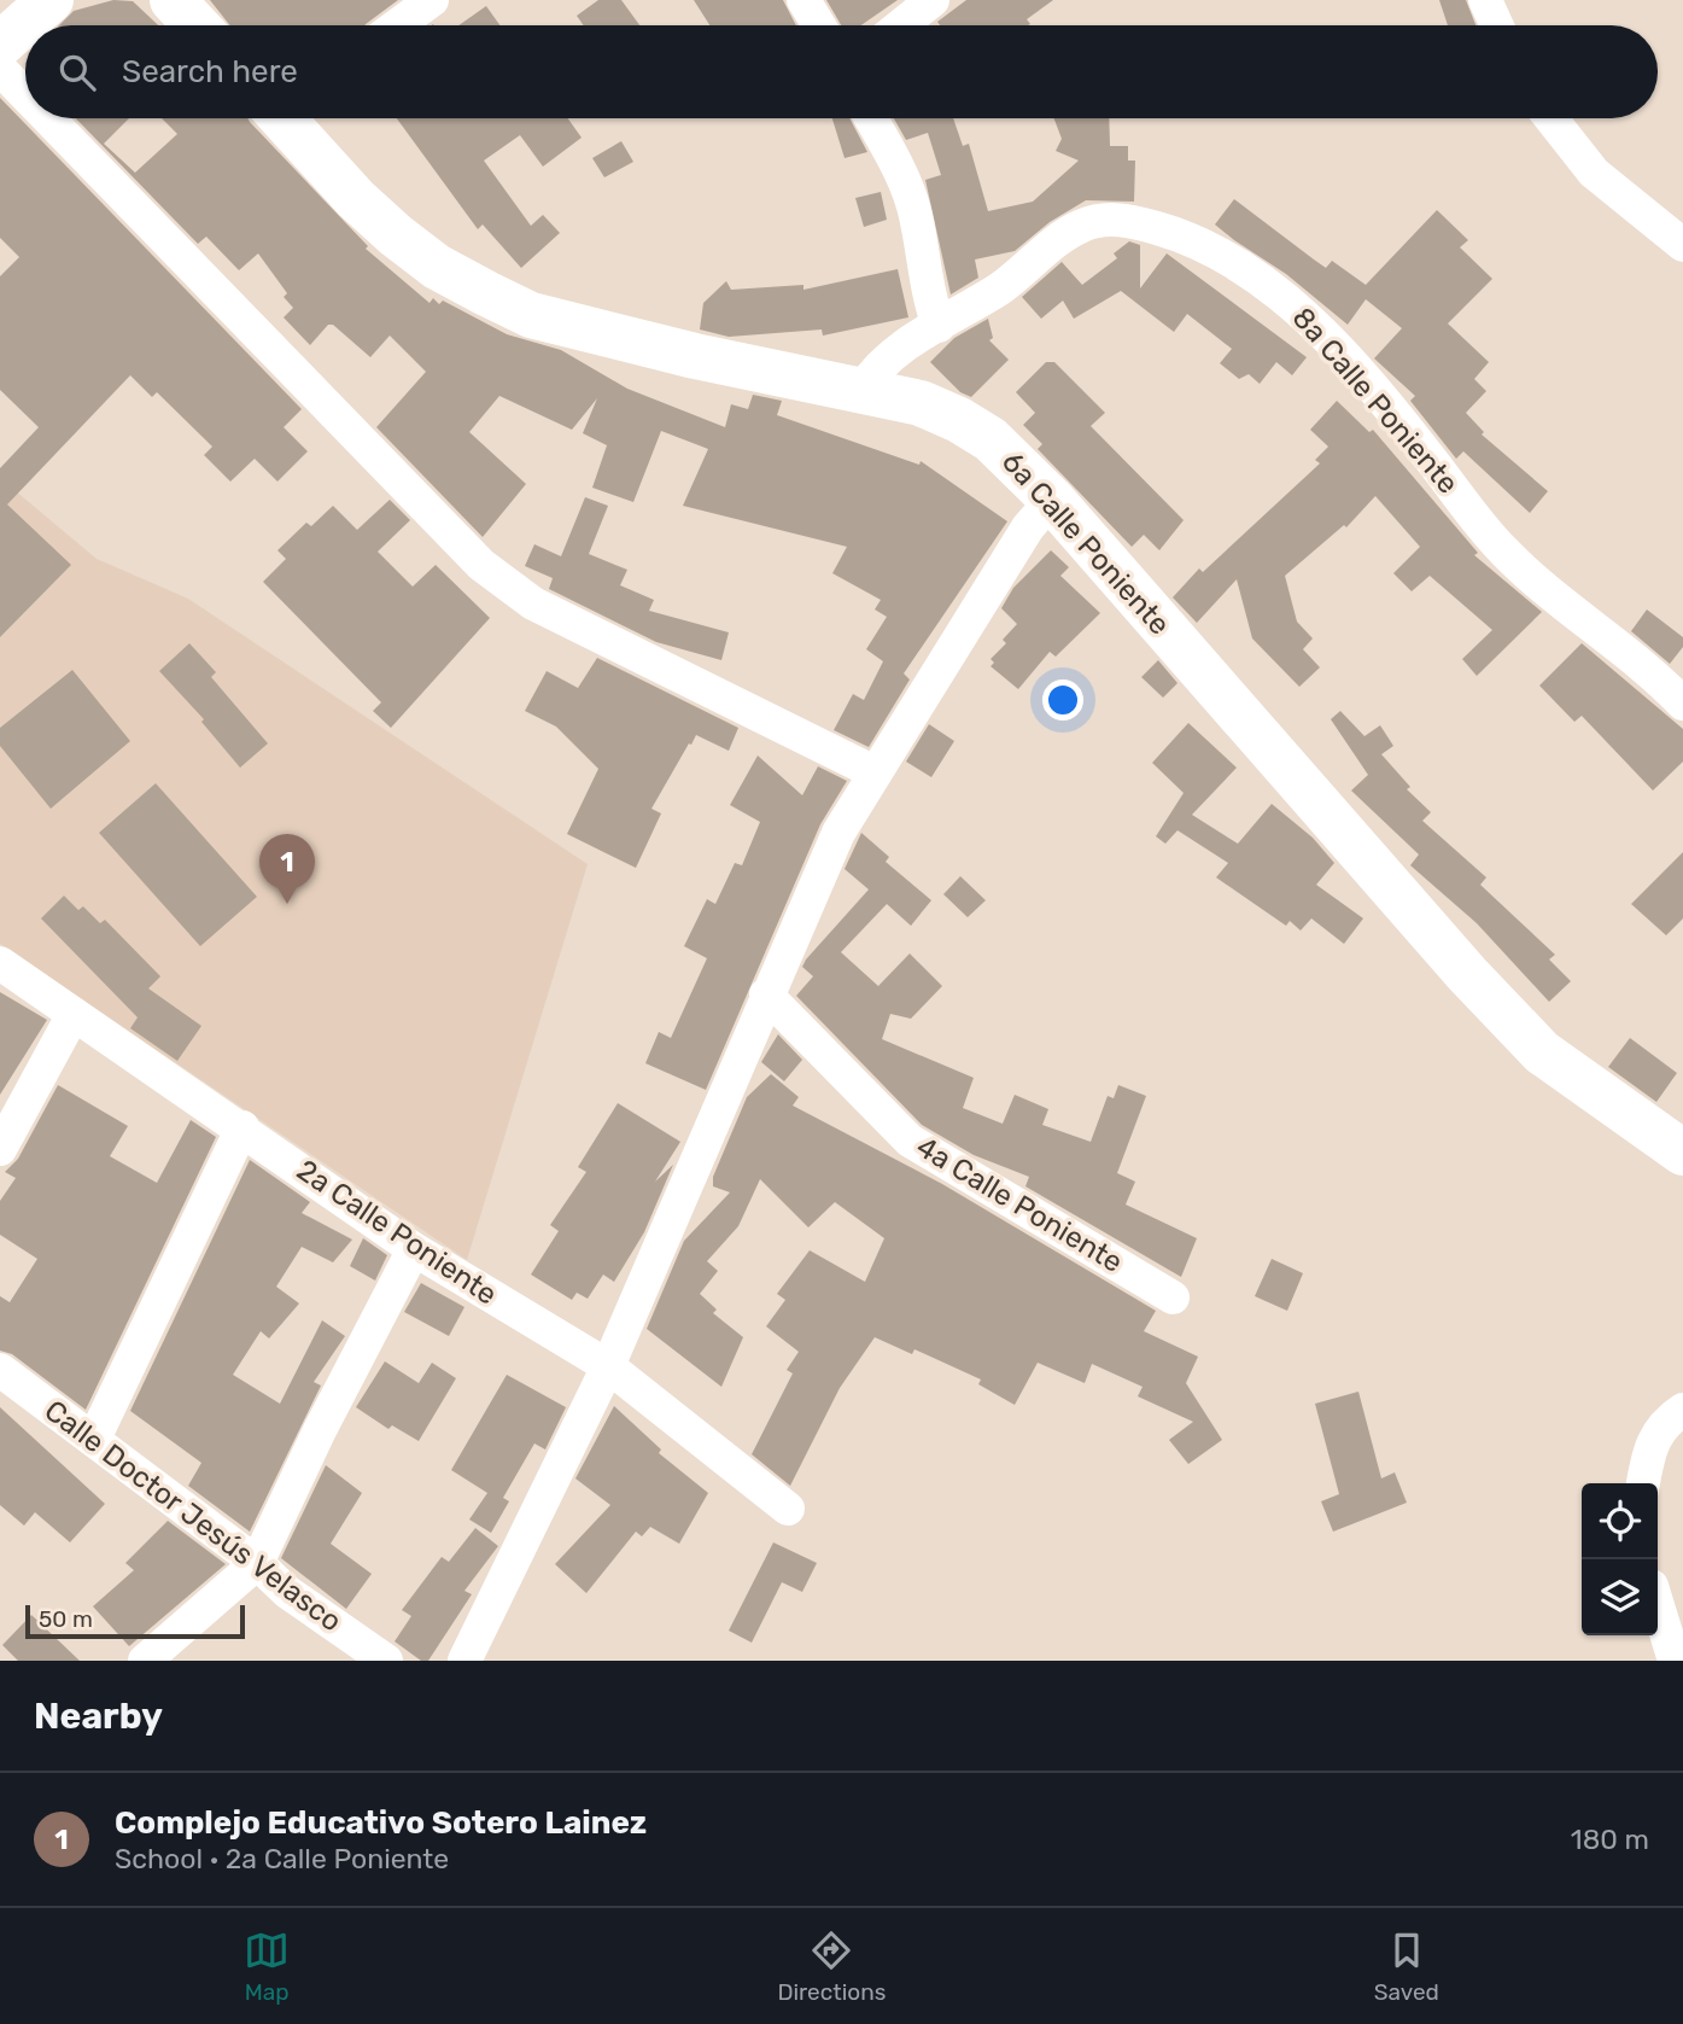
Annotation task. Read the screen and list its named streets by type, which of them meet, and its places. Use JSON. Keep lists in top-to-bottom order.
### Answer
{
  "streets": {
    "street": [
      "8a Calle Poniente",
      "6a Calle Poniente",
      "4a Calle Poniente",
      "2a Calle Poniente",
      "Calle Doctor Jesús Velasco"
    ]
  },
  "crossings": [
    ["8a Calle Poniente", "6a Calle Poniente"]
  ],
  "scale_bar": "50 m",
  "page": {
    "search": "Search here",
    "pins": "1",
    "scale": "50 m",
    "heading": "Nearby",
    "list": [
      {
        "mark": "1",
        "name": "Complejo Educativo Sotero Lainez",
        "note": "School · 2a Calle Poniente",
        "value": "180 m"
      }
    ],
    "nav": ["Map", "Directions", "Saved"]
  }
}
